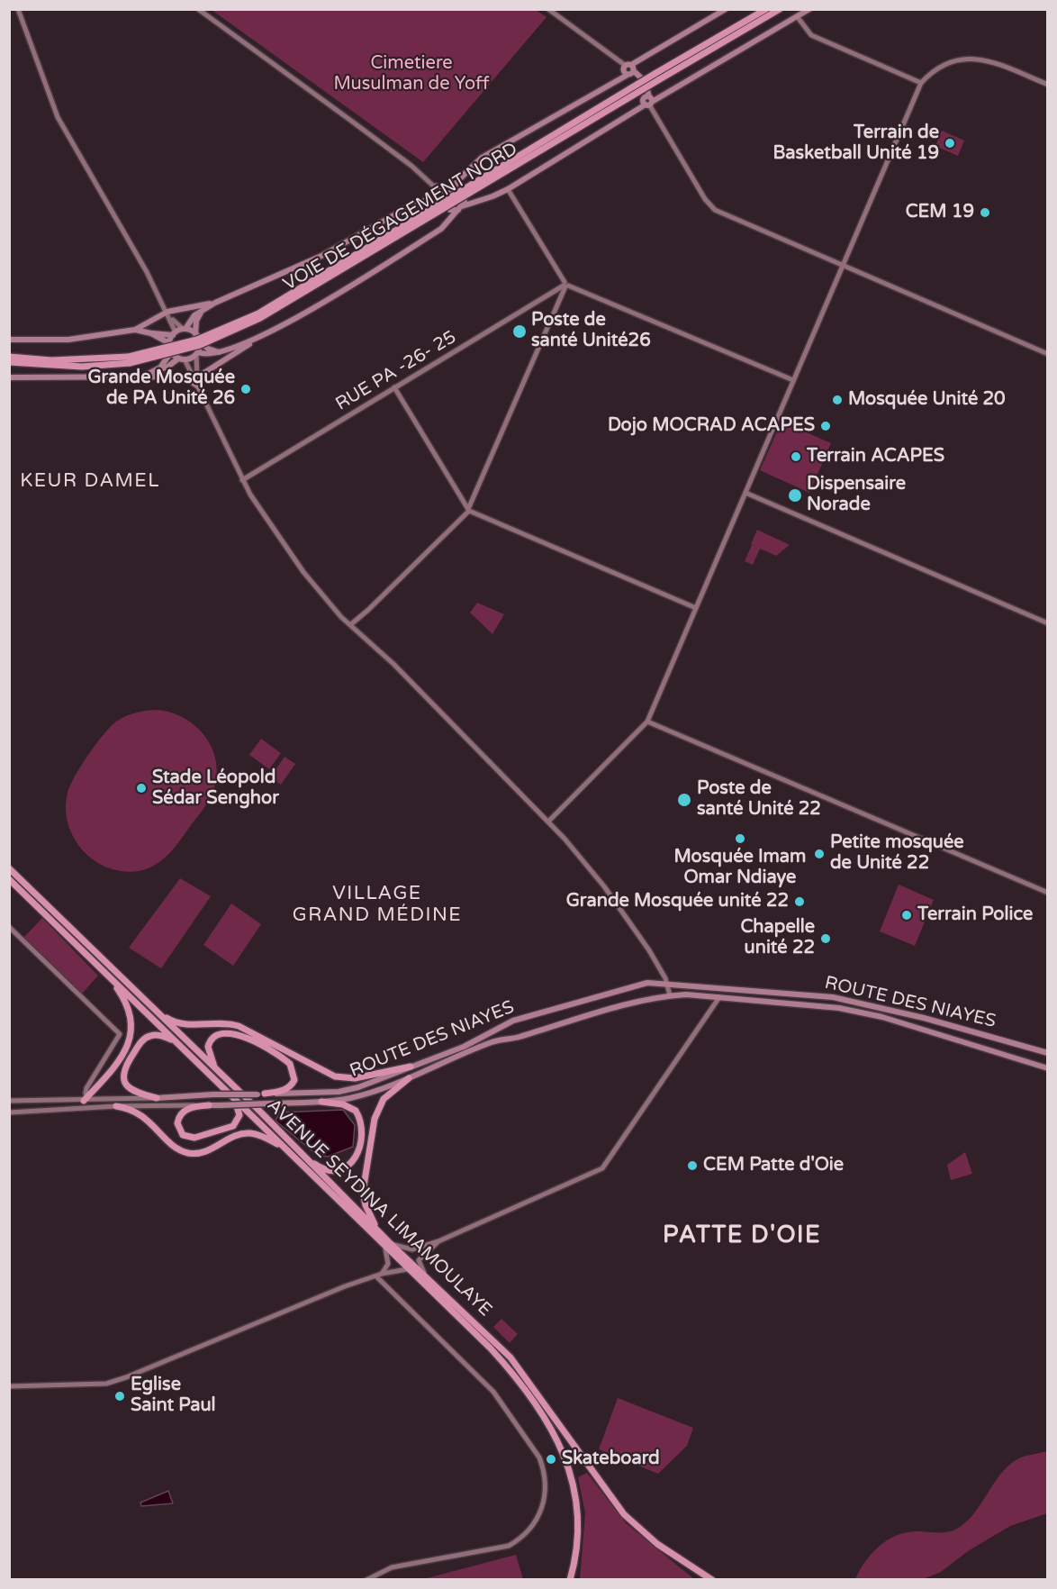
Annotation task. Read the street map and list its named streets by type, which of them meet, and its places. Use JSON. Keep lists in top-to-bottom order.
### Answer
{
  "streets": {
    "highway": ["VOIE DE DÉGAGEMENT NORD", "AVENUE SEYDINA LIMAMOULAYE"],
    "main road": ["ROUTE DES NIAYES"],
    "street": ["RUE PA -26- 25"]
  },
  "districts": ["KEUR DAMEL", "VILLAGE GRAND MÉDINE", "PATTE D'OIE"],
  "parks": ["Cimetiere Musulman de Yoff"],
  "places": [
    "Terrain de Basketball Unité 19",
    "CEM 19",
    "Poste de santé Unité26",
    "Grande Mosquée de PA Unité 26",
    "Mosquée Unité 20",
    "Dojo MOCRAD ACAPES",
    "Terrain ACAPES",
    "Dispensaire Norade",
    "Stade Léopold Sédar Senghor",
    "Poste de santé Unité 22",
    "Mosquée Imam Omar Ndiaye",
    "Petite mosquée de Unité 22",
    "Grande Mosquée unité 22",
    "Terrain Police",
    "Chapelle unité 22",
    "CEM Patte d'Oie",
    "Eglise Saint Paul",
    "Skateboard"
  ]
}
